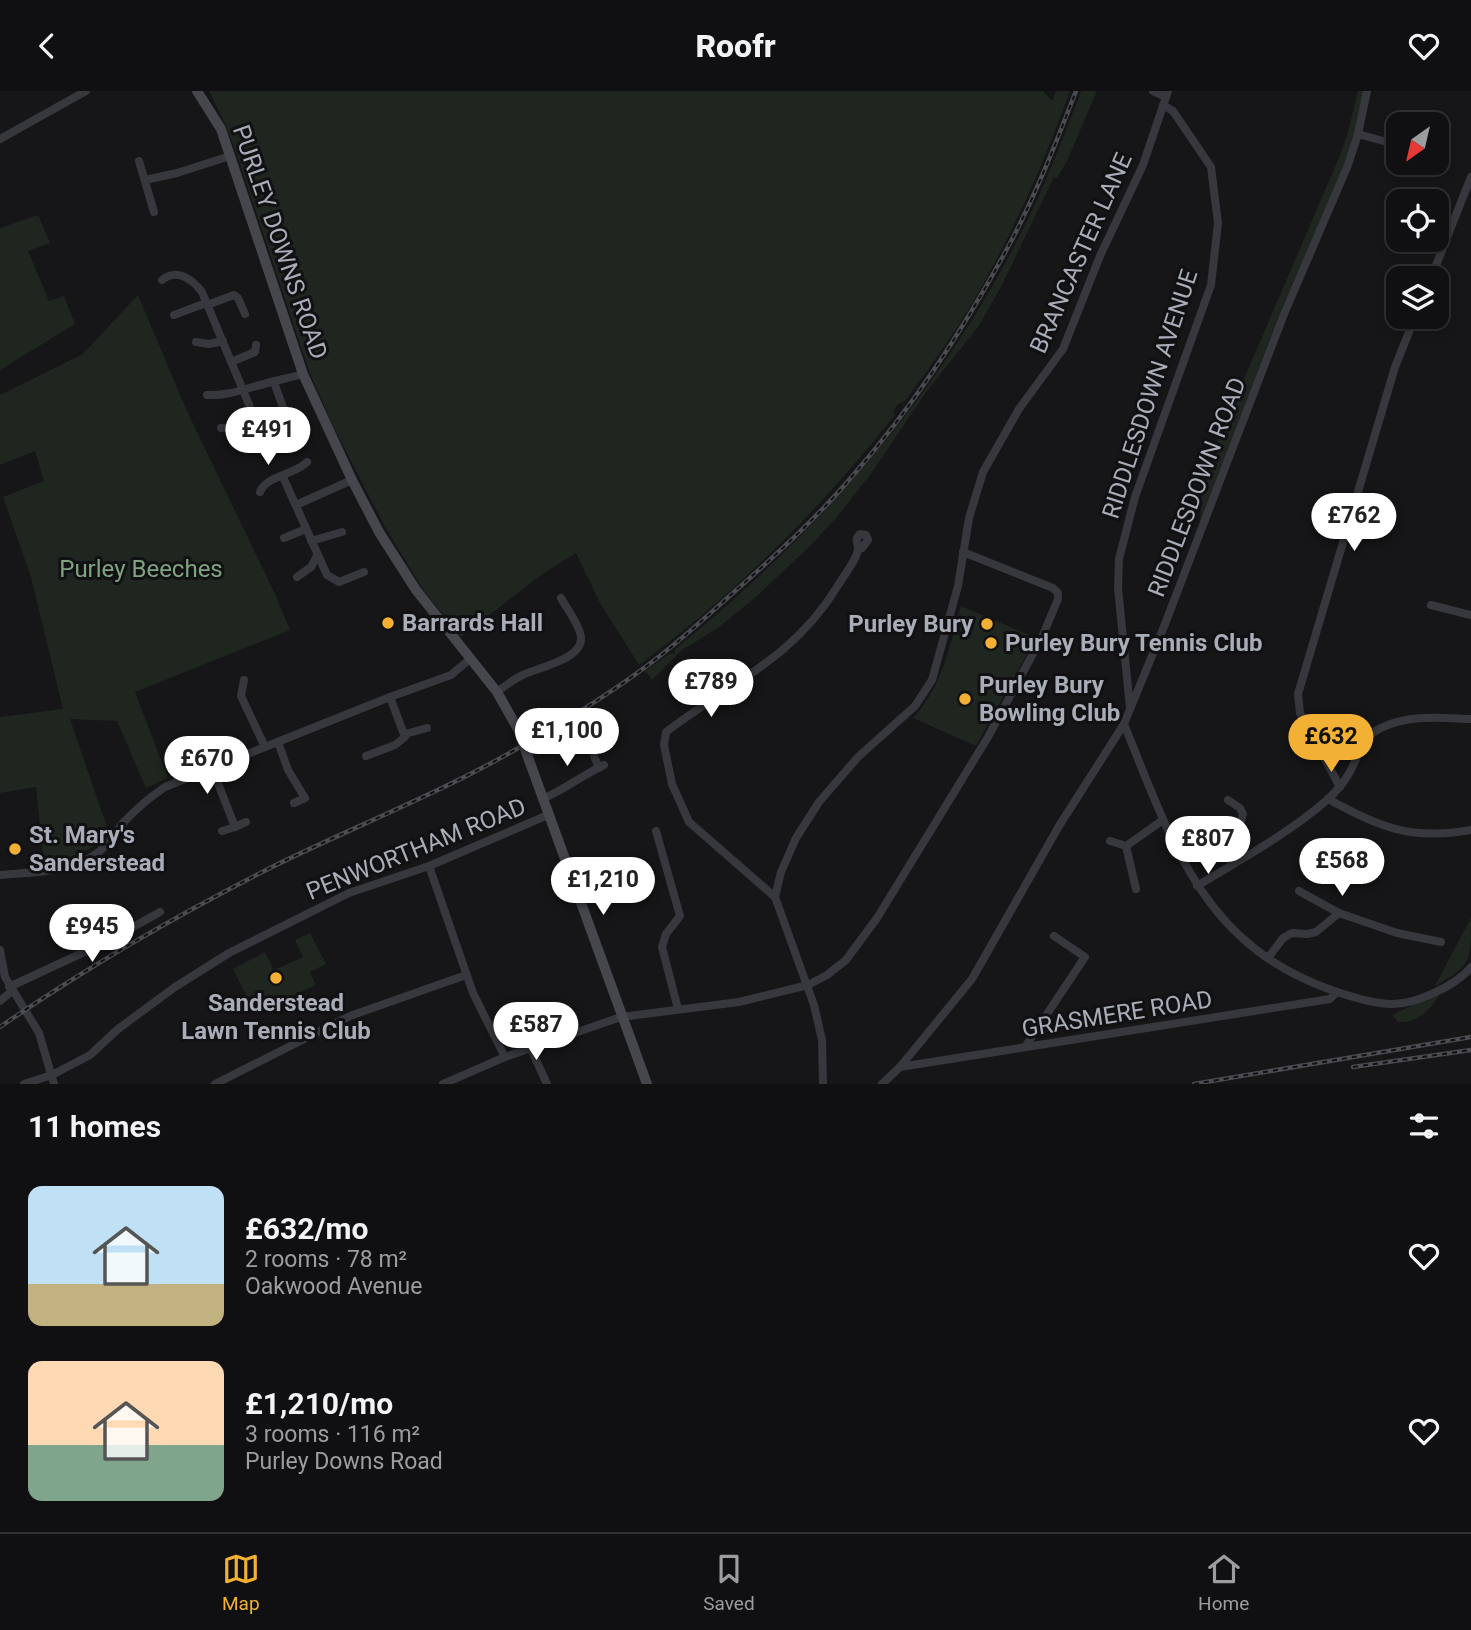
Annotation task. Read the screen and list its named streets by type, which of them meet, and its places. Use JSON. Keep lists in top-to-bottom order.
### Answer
{
  "streets": {
    "street": [
      "PURLEY DOWNS ROAD",
      "BRANCASTER LANE",
      "RIDDLESDOWN AVENUE",
      "RIDDLESDOWN ROAD",
      "PENWORTHAM ROAD",
      "GRASMERE ROAD"
    ]
  },
  "crossings": [
    ["PURLEY DOWNS ROAD", "PENWORTHAM ROAD"],
    ["BRANCASTER LANE", "RIDDLESDOWN AVENUE"],
    ["RIDDLESDOWN AVENUE", "RIDDLESDOWN ROAD"],
    ["RIDDLESDOWN ROAD", "GRASMERE ROAD"]
  ],
  "parks": ["Purley Beeches"],
  "places": [
    "Barrards Hall",
    "Purley Bury",
    "Purley Bury Tennis Club",
    "Purley Bury Bowling Club",
    "St. Mary's Sanderstead",
    "Sanderstead Lawn Tennis Club"
  ],
  "north": "bottom left",
  "page": {
    "header": "Roofr",
    "price": [
      "£491",
      "£762",
      "£789",
      "£1,100",
      "£632",
      "£670",
      "£807",
      "£568",
      "£1,210",
      "£945",
      "£587"
    ],
    "heading": "11 homes",
    "list": [
      {
        "name": "£632/mo",
        "note": "2 rooms · 78 m² · Oakwood Avenue"
      },
      {
        "name": "£1,210/mo",
        "note": "3 rooms · 116 m² · Purley Downs Road"
      }
    ],
    "tabs": ["Map", "Saved", "Home"]
  }
}
